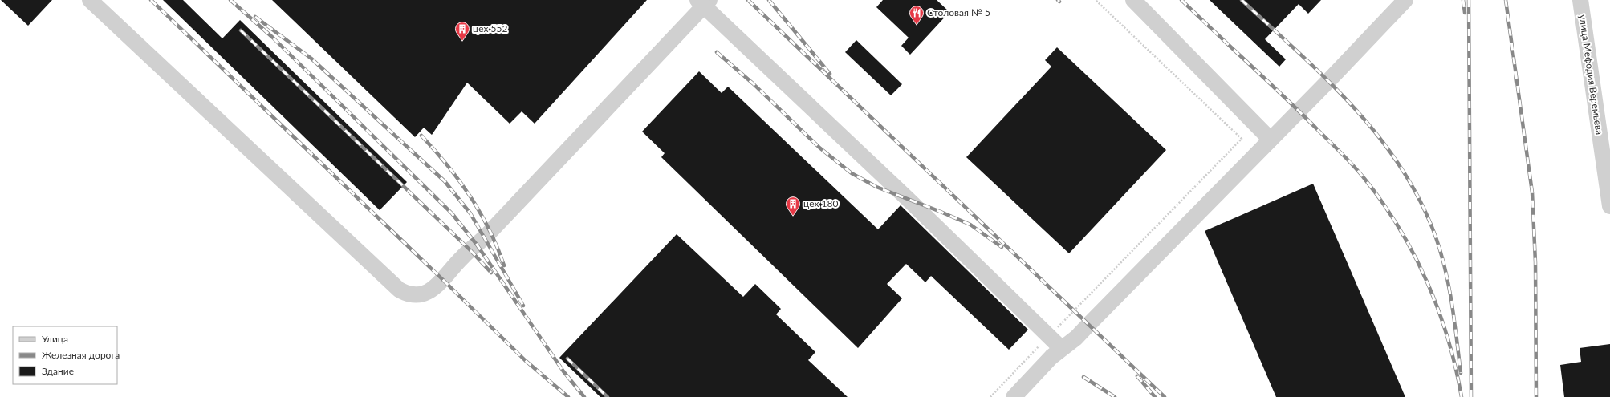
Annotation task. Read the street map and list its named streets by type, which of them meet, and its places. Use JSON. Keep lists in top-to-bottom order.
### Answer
{
  "streets": {
    "street": ["улица Мефодия Веремьева"]
  },
  "places": {
    "restaurant": ["Столовая № 5"],
    "building": ["цех 552", "цех 180"]
  },
  "legend": ["Улица", "Железная дорога", "Здание"]
}
